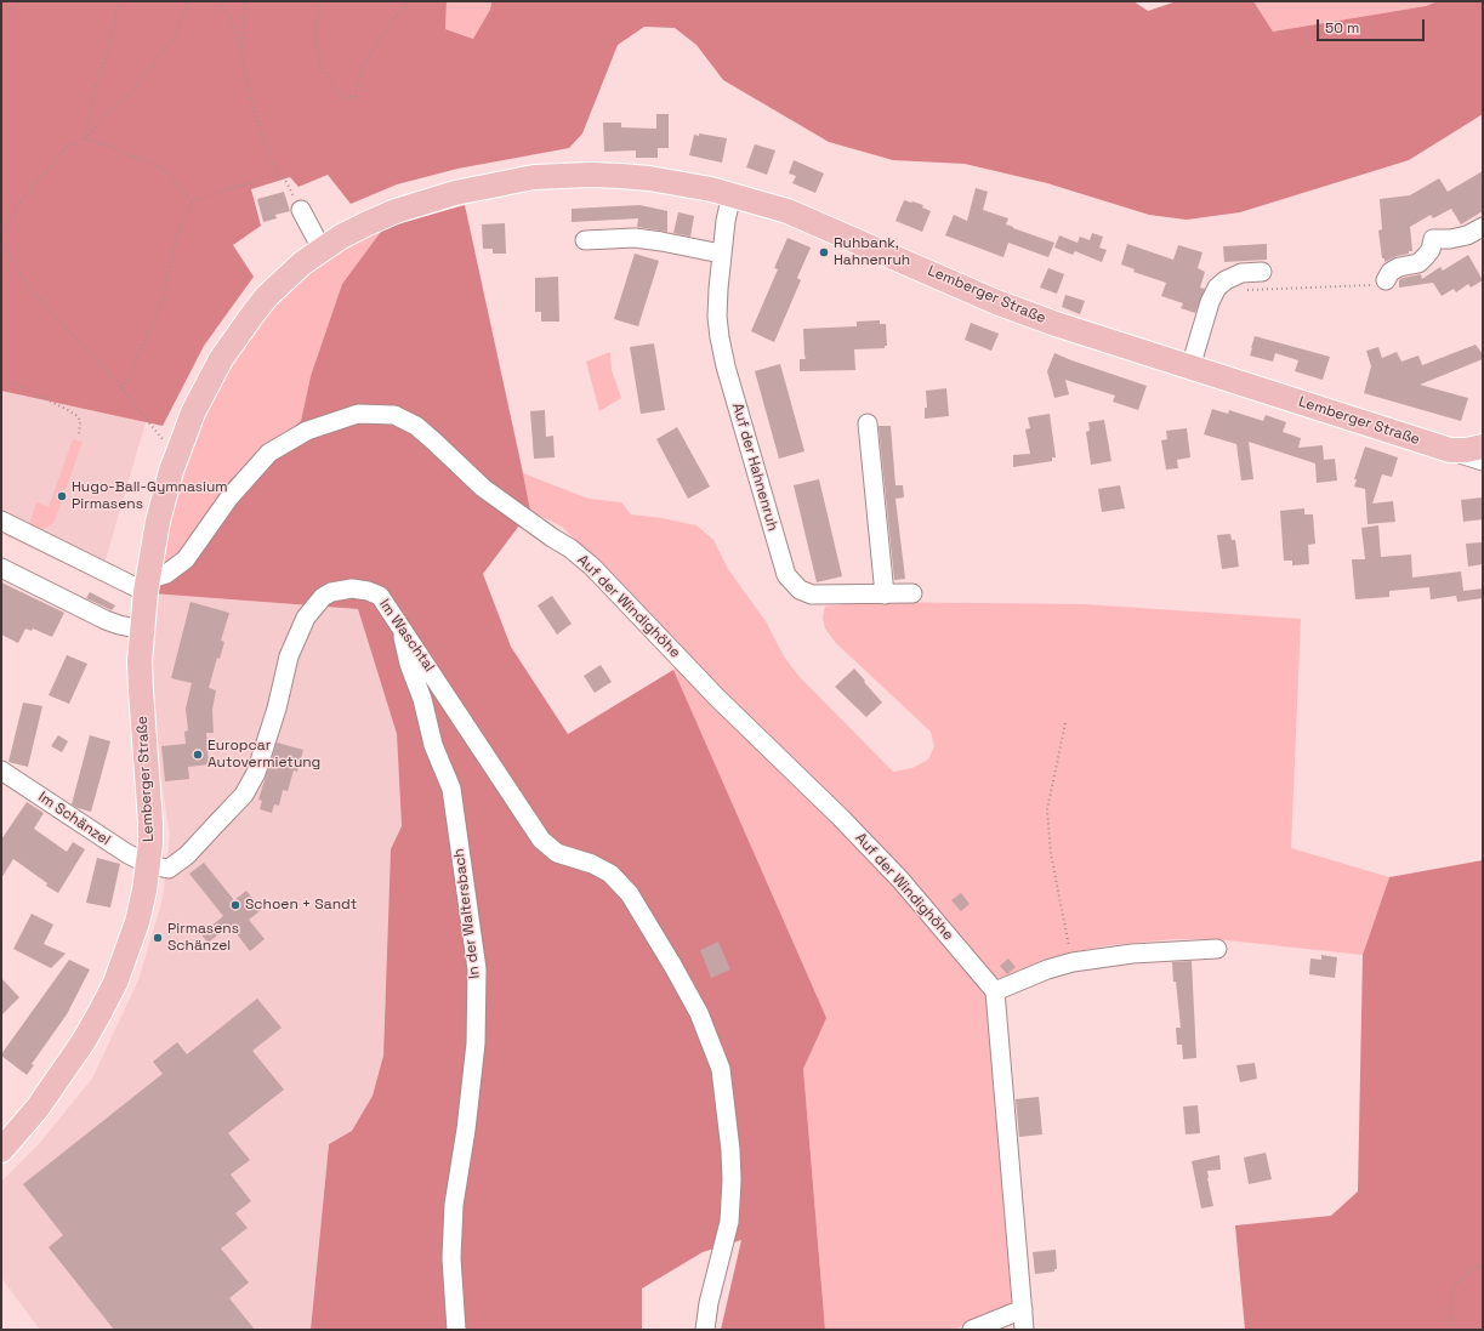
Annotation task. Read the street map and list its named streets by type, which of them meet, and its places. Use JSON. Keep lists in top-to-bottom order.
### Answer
{
  "streets": {
    "main road": ["Lemberger Straße"],
    "street": [
      "Auf der Hahnenruh",
      "Auf der Windighöhe",
      "Im Waschtal",
      "Im Schänzel",
      "In der Waltersbach"
    ]
  },
  "crossings": [
    ["Lemberger Straße", "Auf der Hahnenruh"],
    ["Lemberger Straße", "Auf der Windighöhe"],
    ["Lemberger Straße", "Im Waschtal"],
    ["Lemberger Straße", "Im Schänzel"],
    ["Im Waschtal", "Im Schänzel"],
    ["Im Waschtal", "In der Waltersbach"]
  ],
  "places": [
    "Ruhbank, Hahnenruh",
    "Hugo-Ball-Gymnasium Pirmasens",
    "Europcar Autovermietung",
    "Schoen + Sandt",
    "Pirmasens Schänzel"
  ],
  "scale_bar": "50 m"
}
